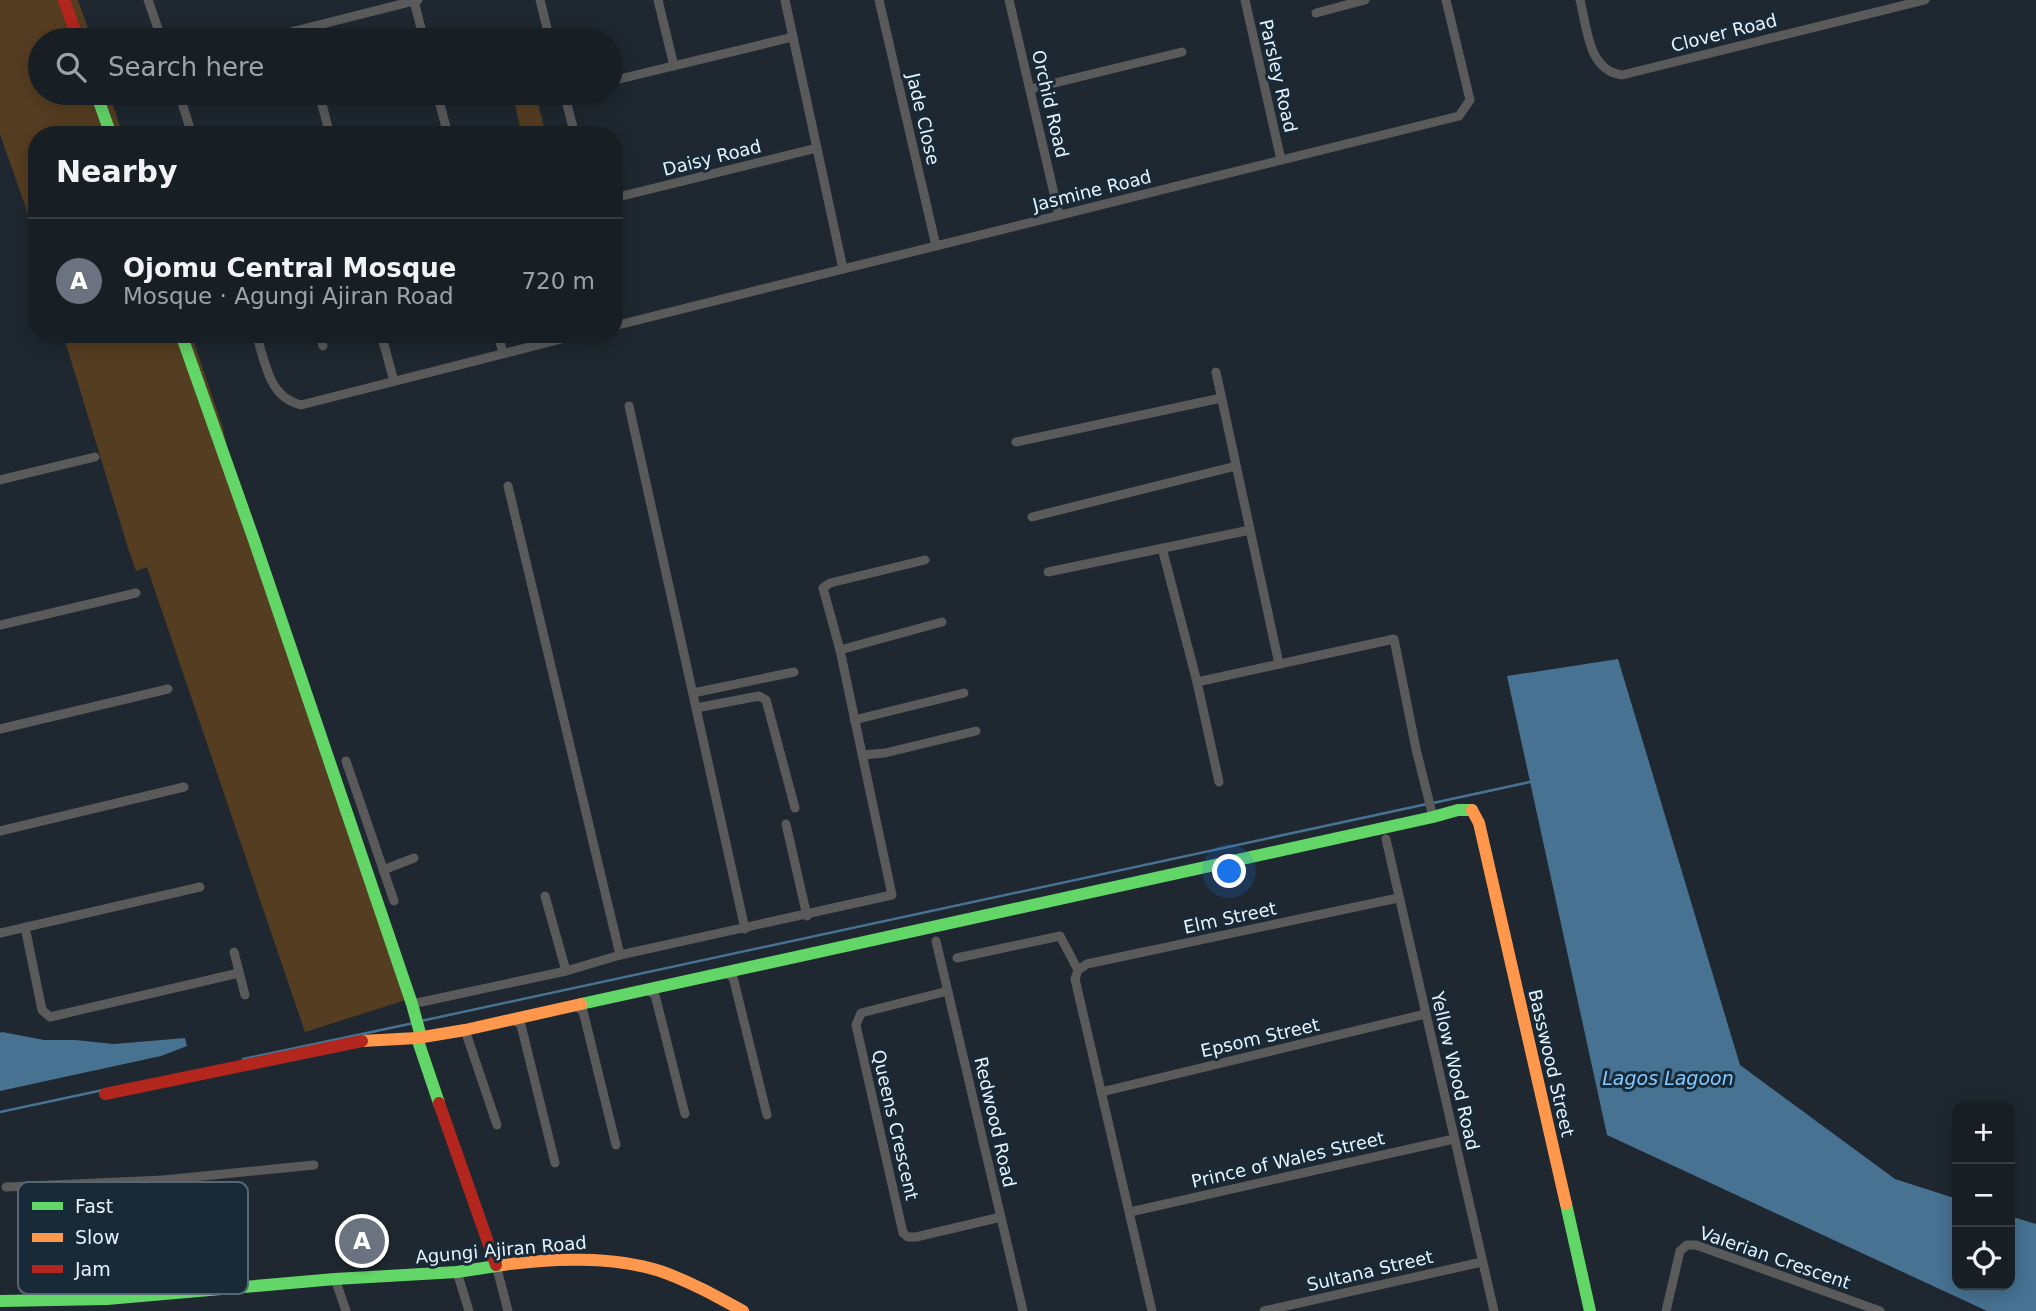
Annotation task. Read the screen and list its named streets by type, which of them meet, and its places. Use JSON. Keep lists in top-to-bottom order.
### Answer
{
  "streets": {
    "street": [
      "Clover Road",
      "Parsley Road",
      "Orchid Road",
      "Jade Close",
      "Daisy Road",
      "Jasmine Road",
      "Elm Street",
      "Epsom Street",
      "Basswood Street",
      "Yellow Wood Road",
      "Redwood Road",
      "Queens Crescent",
      "Prince of Wales Street",
      "Agungi Ajiran Road",
      "Valerian Crescent",
      "Sultana Street"
    ]
  },
  "crossings": [
    ["Parsley Road", "Jasmine Road"],
    ["Orchid Road", "Jasmine Road"],
    ["Jade Close", "Jasmine Road"],
    ["Elm Street", "Yellow Wood Road"],
    ["Epsom Street", "Yellow Wood Road"],
    ["Yellow Wood Road", "Prince of Wales Street"],
    ["Yellow Wood Road", "Sultana Street"],
    ["Redwood Road", "Queens Crescent"]
  ],
  "water": ["Lagos Lagoon"],
  "legend": ["Fast", "Slow", "Jam"],
  "page": {
    "search": "Search here",
    "heading": "Nearby",
    "list": [
      {
        "mark": "A",
        "name": "Ojomu Central Mosque",
        "note": "Mosque · Agungi Ajiran Road",
        "value": "720 m"
      }
    ],
    "map_buttons": ["+", "−"],
    "pins": "A"
  }
}
